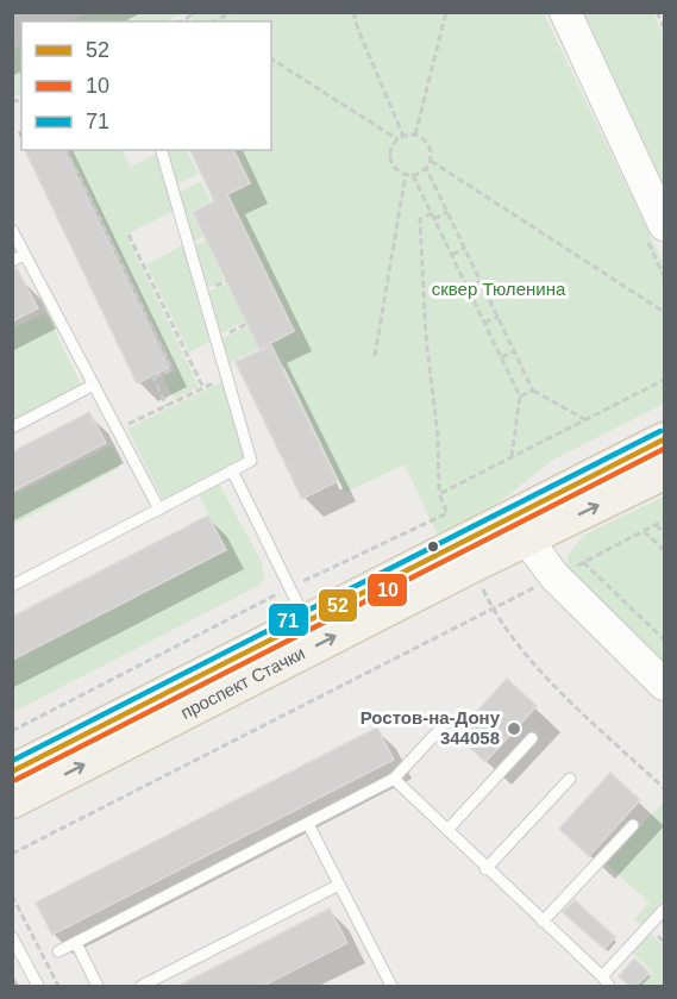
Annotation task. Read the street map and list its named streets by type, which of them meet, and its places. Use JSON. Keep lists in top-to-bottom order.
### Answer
{
  "streets": {
    "main road": ["проспект Стачки"]
  },
  "parks": ["сквер Тюленина"],
  "places": ["Ростов-на-Дону 344058"],
  "lines": ["transit line 71", "transit line 52", "transit line 10"],
  "legend": ["52", "10", "71"]
}
